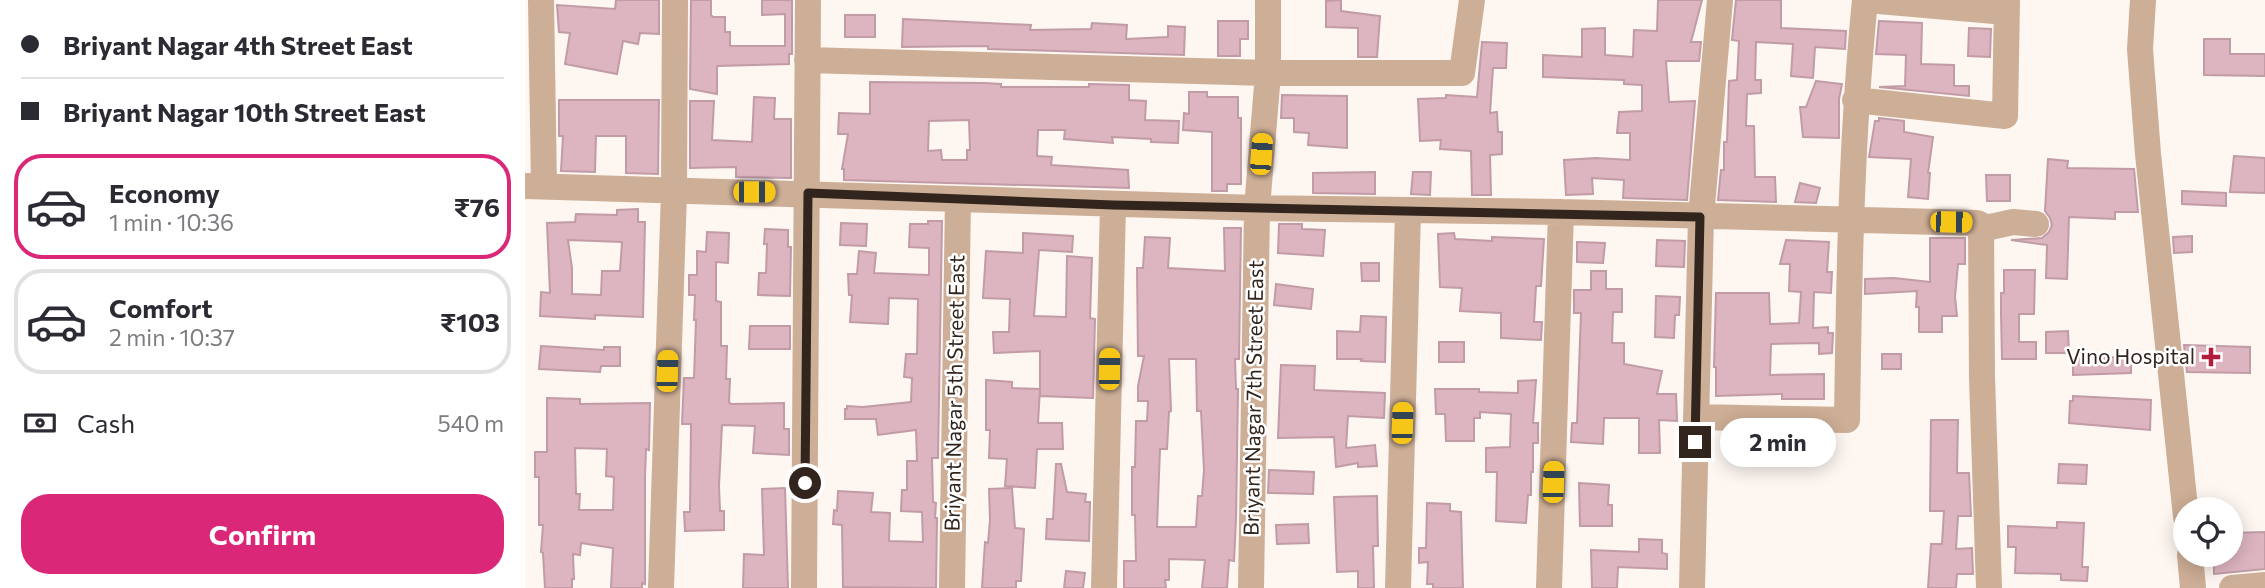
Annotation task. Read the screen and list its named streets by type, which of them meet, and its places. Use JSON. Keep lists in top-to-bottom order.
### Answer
{
  "streets": {
    "street": ["Briyant Nagar 5th Street East", "Briyant Nagar 7th Street East"]
  },
  "places": {
    "health": ["Vino Hospital"]
  },
  "page": {
    "banner": ["Briyant Nagar 4th Street East", "Briyant Nagar 10th Street East"],
    "list": [
      {
        "name": "Economy",
        "note": "1 min · 10:36",
        "value": "₹76"
      },
      {
        "name": "Comfort",
        "note": "2 min · 10:37",
        "value": "₹103"
      }
    ],
    "pay": ["Cash", "540 m"],
    "bubble": "2 min",
    "buttons": "Confirm"
  }
}
